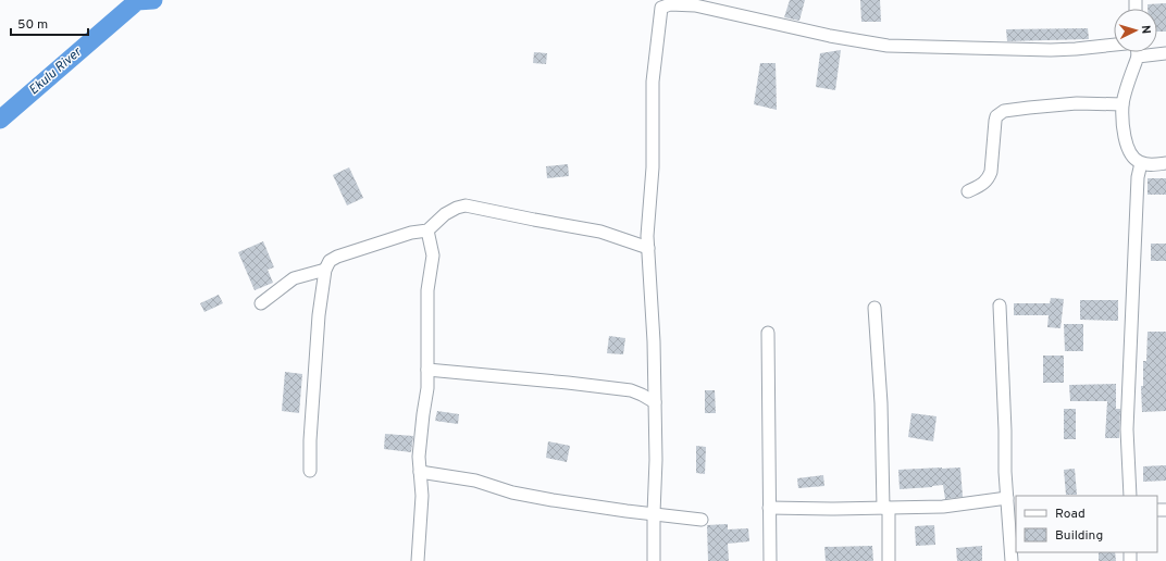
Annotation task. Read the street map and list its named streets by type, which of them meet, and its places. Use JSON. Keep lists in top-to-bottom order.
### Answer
{
  "water": ["Ekulu River"],
  "legend": ["Road", "Building"],
  "scale_bar": "50 m",
  "north": "right"
}
